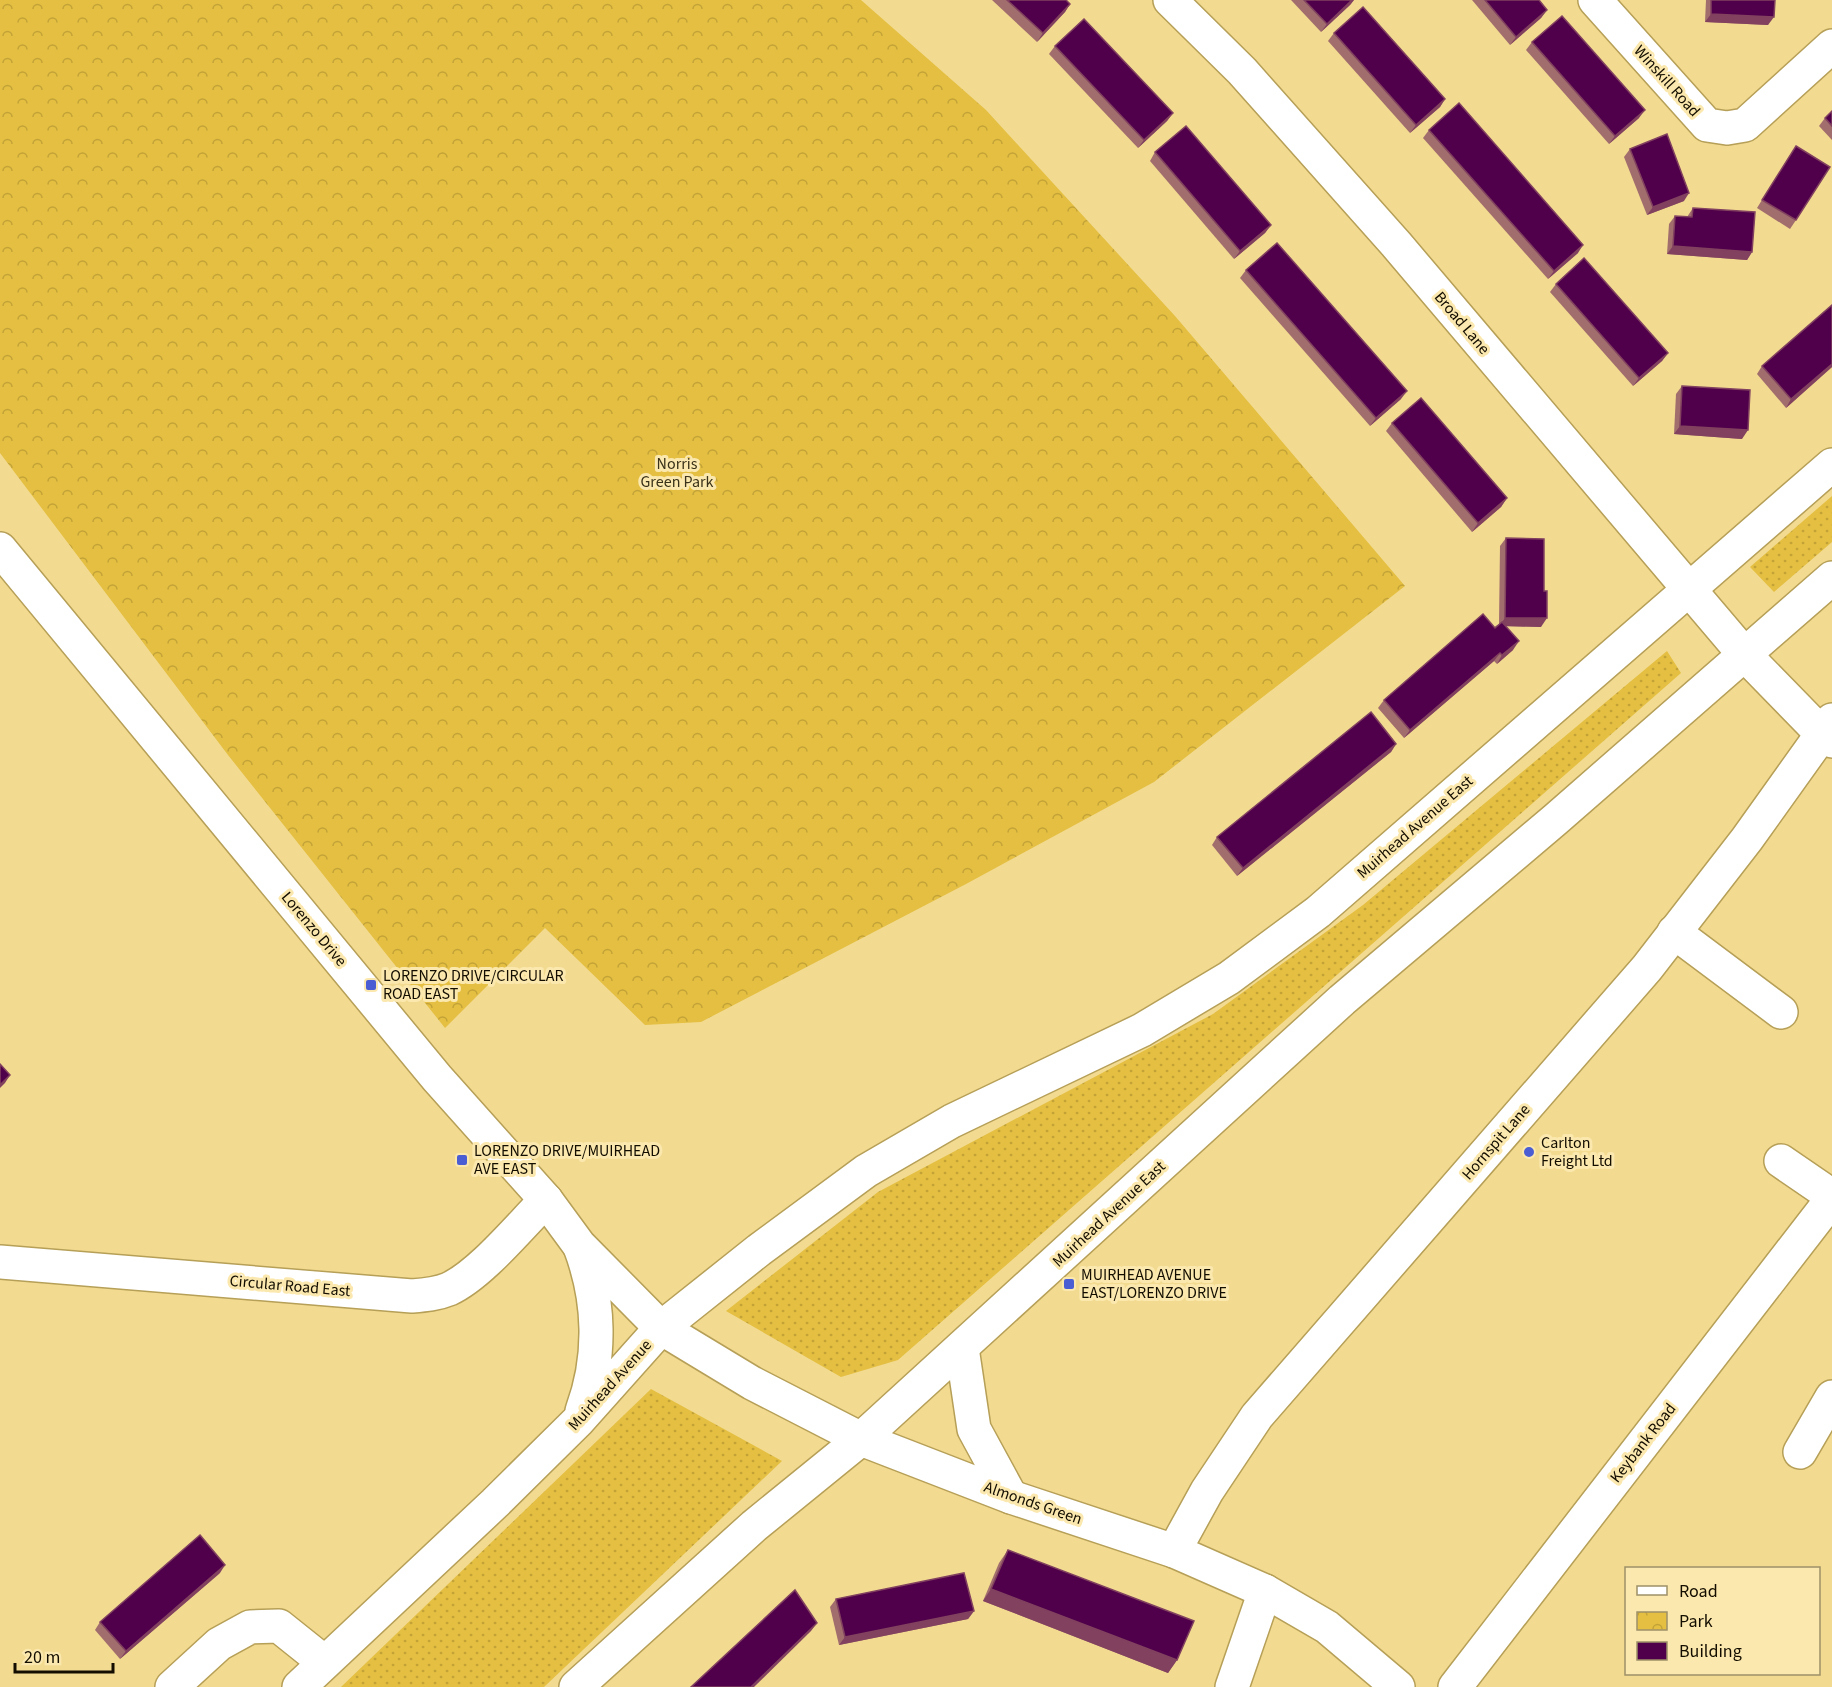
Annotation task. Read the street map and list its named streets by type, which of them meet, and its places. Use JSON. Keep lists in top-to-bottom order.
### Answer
{
  "streets": {
    "street": [
      "Winskill Road",
      "Broad Lane",
      "Muirhead Avenue East",
      "Lorenzo Drive",
      "Hornspit Lane",
      "Circular Road East",
      "Muirhead Avenue",
      "Keybank Road",
      "Almonds Green"
    ]
  },
  "crossings": [
    ["Broad Lane", "Muirhead Avenue East"],
    ["Broad Lane", "Hornspit Lane"],
    ["Muirhead Avenue East", "Muirhead Avenue"],
    ["Lorenzo Drive", "Circular Road East"],
    ["Lorenzo Drive", "Muirhead Avenue"],
    ["Lorenzo Drive", "Almonds Green"],
    ["Hornspit Lane", "Almonds Green"],
    ["Muirhead Avenue", "Almonds Green"]
  ],
  "parks": ["Norris Green Park"],
  "places": {
    "transit": ["LORENZO DRIVE/CIRCULAR ROAD EAST", "LORENZO DRIVE/MUIRHEAD AVE EAST", "MUIRHEAD AVENUE EAST/LORENZO DRIVE"],
    "other": ["Carlton Freight Ltd"]
  },
  "legend": ["Road", "Park", "Building"],
  "scale_bar": "20 m"
}
